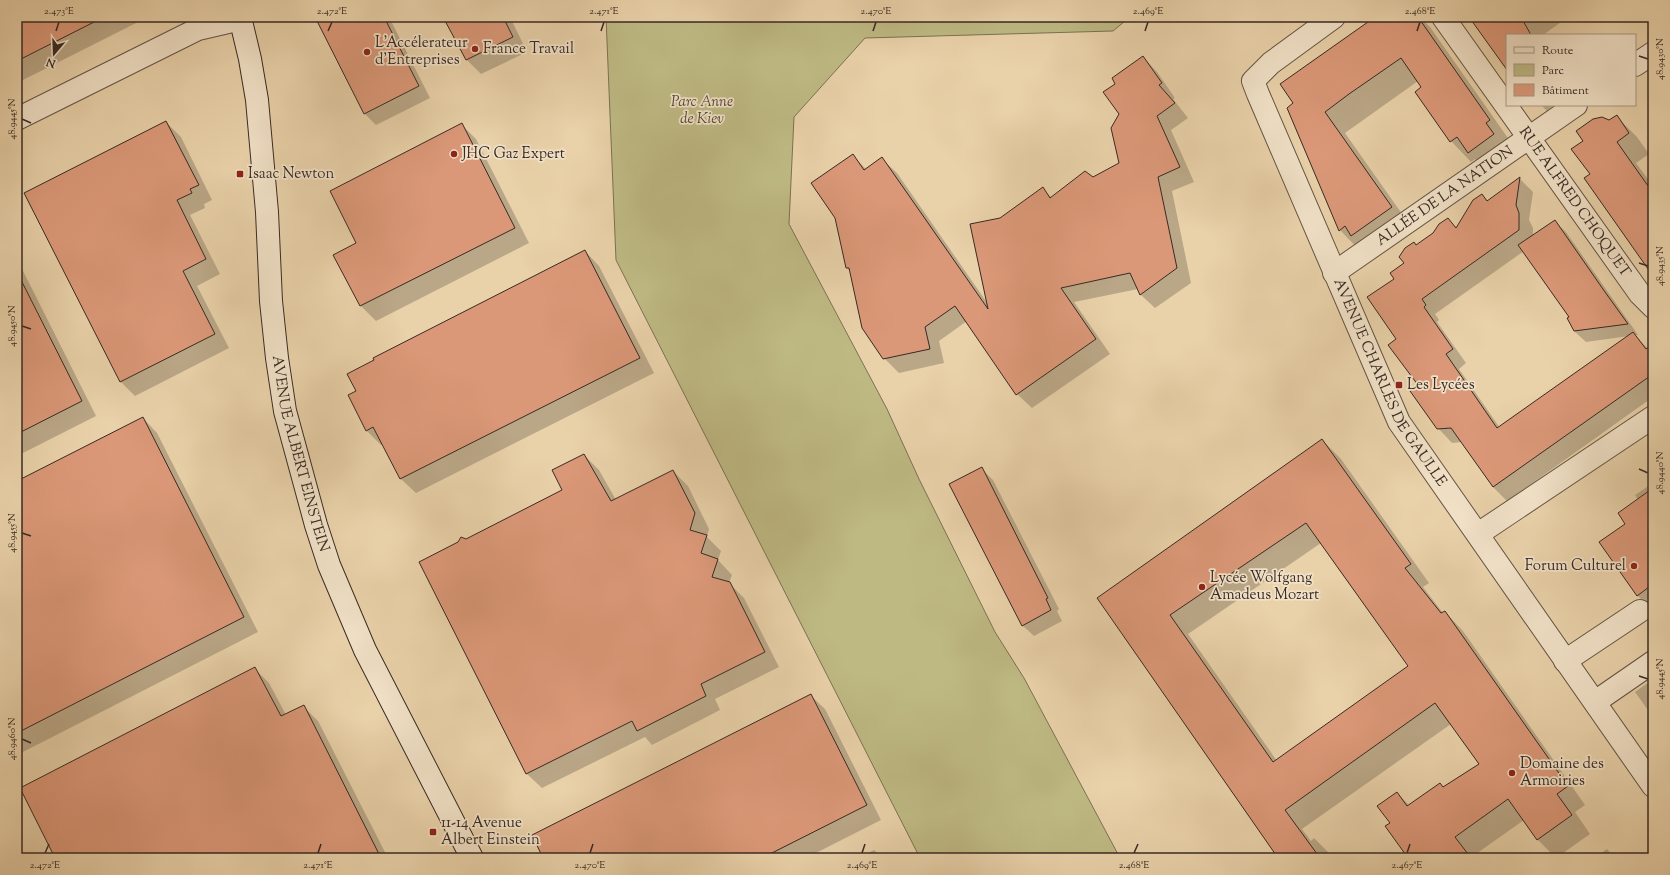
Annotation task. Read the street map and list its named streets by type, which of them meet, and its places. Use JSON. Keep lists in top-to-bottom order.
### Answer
{
  "streets": {
    "street": [
      "ALLÉE DE LA NATION",
      "RUE ALFRED CHOQUET",
      "AVENUE CHARLES DE GAULLE",
      "AVENUE ALBERT EINSTEIN"
    ]
  },
  "crossings": [
    ["ALLÉE DE LA NATION", "RUE ALFRED CHOQUET"],
    ["ALLÉE DE LA NATION", "AVENUE CHARLES DE GAULLE"]
  ],
  "parks": ["Parc Anne de Kiev"],
  "places": {
    "other": [
      "France Travail",
      "L'Accélerateur d'Entreprises",
      "JHC Gaz Expert",
      "Forum Culturel",
      "Lycée Wolfgang Amadeus Mozart",
      "Domaine des Armoiries"
    ],
    "transit": ["Isaac Newton", "Les Lycées", "11-14 Avenue Albert Einstein"]
  },
  "legend": ["Route", "Parc", "Bâtiment"],
  "north": "bottom",
  "coordinates": [
    "2.473°E",
    "2.472°E",
    "2.471°E",
    "2.470°E",
    "2.469°E",
    "2.468°E",
    "48.9430°N",
    "48.9445°N",
    "48.9435°N",
    "48.9450°N",
    "48.9440°N",
    "48.9455°N",
    "48.9460°N",
    "2.467°E"
  ]
}
